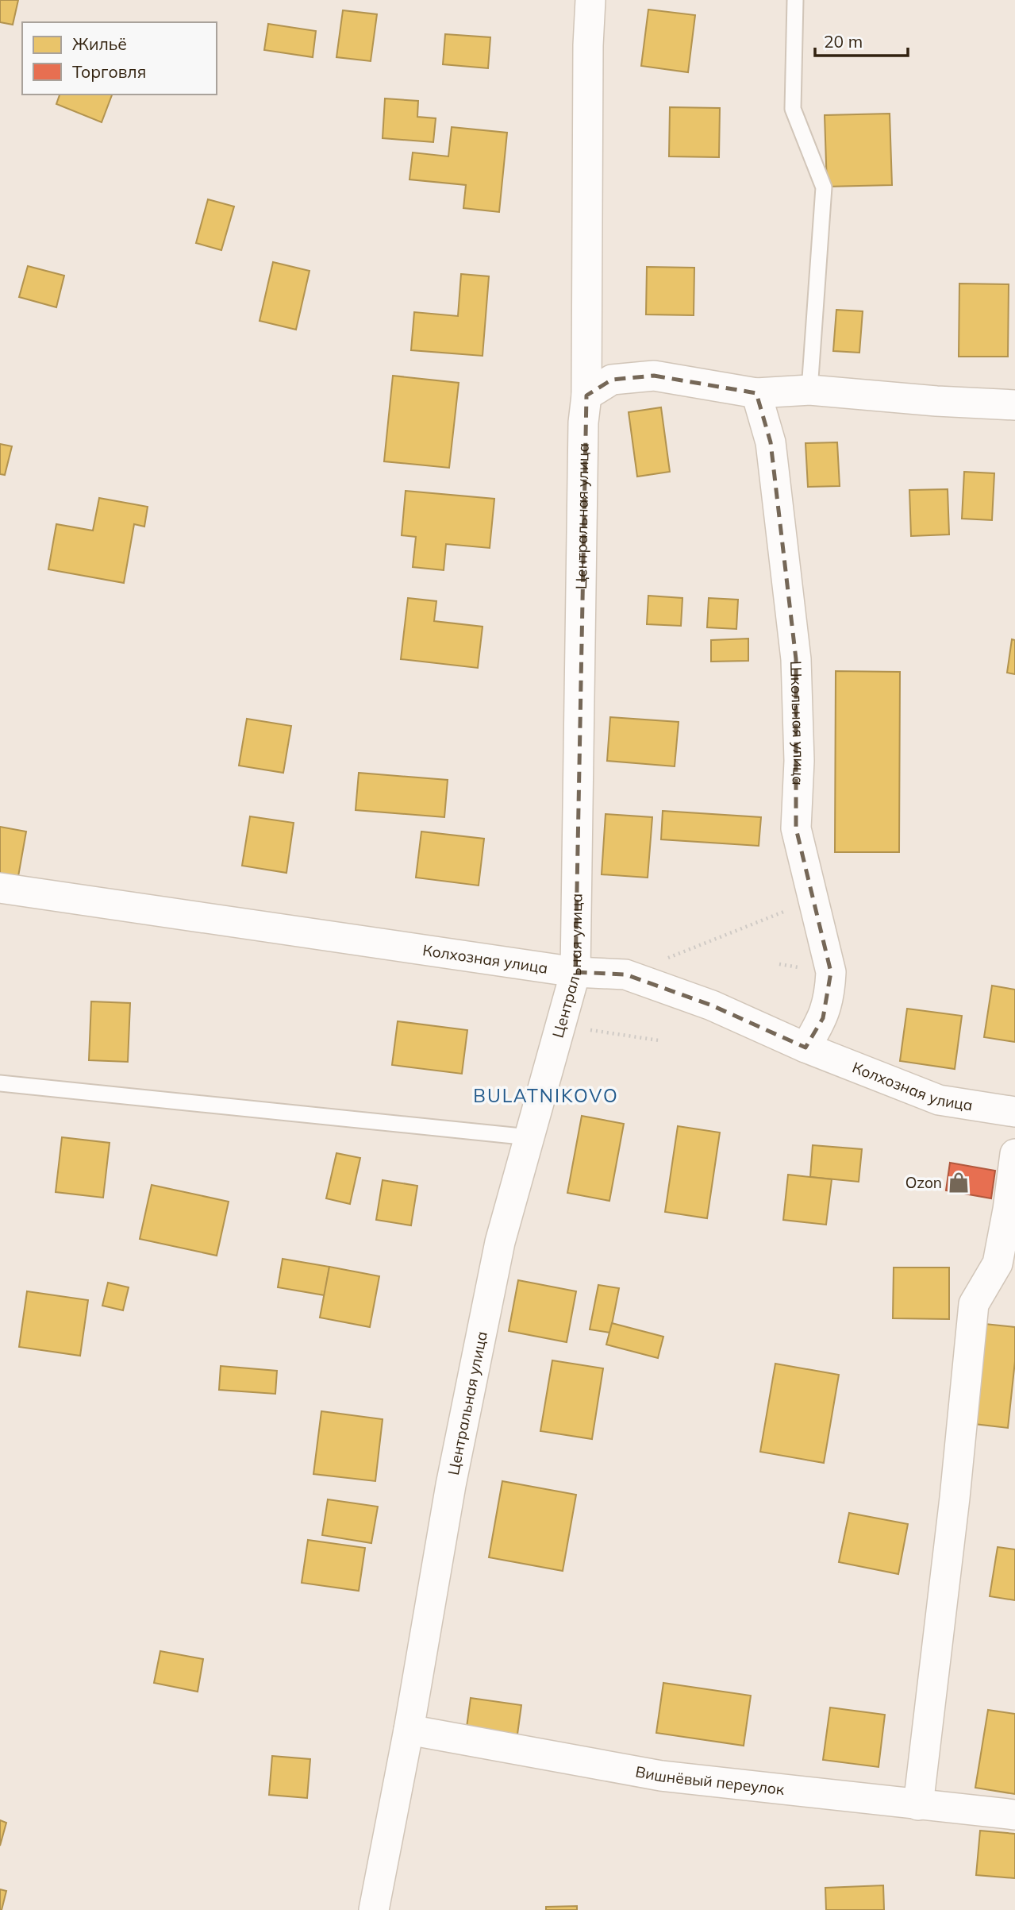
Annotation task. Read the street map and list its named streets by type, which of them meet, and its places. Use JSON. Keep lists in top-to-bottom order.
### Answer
{
  "streets": {
    "street": [
      "Центральная улица",
      "Школьная улица",
      "Колхозная улица",
      "Вишнёвый переулок"
    ]
  },
  "crossings": [
    ["Центральная улица", "Колхозная улица"],
    ["Центральная улица", "Вишнёвый переулок"],
    ["Школьная улица", "Колхозная улица"]
  ],
  "districts": ["BULATNIKOVO"],
  "places": {
    "shop": ["Ozon"]
  },
  "legend": ["Жильё", "Торговля"],
  "scale_bar": "20 m"
}
